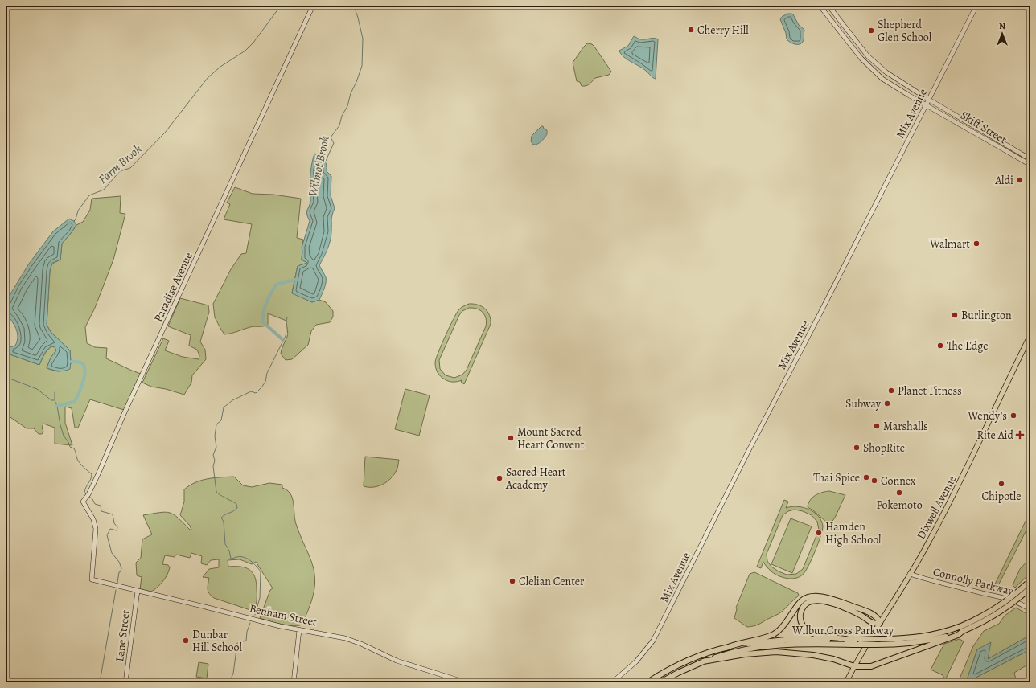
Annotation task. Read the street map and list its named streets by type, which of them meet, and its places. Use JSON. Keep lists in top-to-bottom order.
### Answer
{
  "streets": {
    "highway": ["Wilbur Cross Parkway"],
    "main road": ["Dixwell Avenue"],
    "street": [
      "Mix Avenue",
      "Skiff Street",
      "Paradise Avenue",
      "Connolly Parkway",
      "Benham Street",
      "Lane Street"
    ]
  },
  "crossings": [
    ["Mix Avenue", "Skiff Street"],
    ["Paradise Avenue", "Benham Street"],
    ["Dixwell Avenue", "Connolly Parkway"],
    ["Benham Street", "Lane Street"]
  ],
  "water": ["Farm Brook", "Wilmot Brook"],
  "places": {
    "other": [
      "Cherry Hill",
      "Shepherd Glen School",
      "Aldi",
      "Walmart",
      "Burlington",
      "The Edge",
      "Planet Fitness",
      "Subway",
      "Wendy's",
      "Marshalls",
      "Mount Sacred Heart Convent",
      "ShopRite",
      "Thai Spice",
      "Sacred Heart Academy",
      "Connex",
      "Chipotle",
      "Pokemoto",
      "Hamden High School",
      "Clelian Center",
      "Dunbar Hill School"
    ],
    "health": ["Rite Aid"]
  },
  "north": "top"
}
